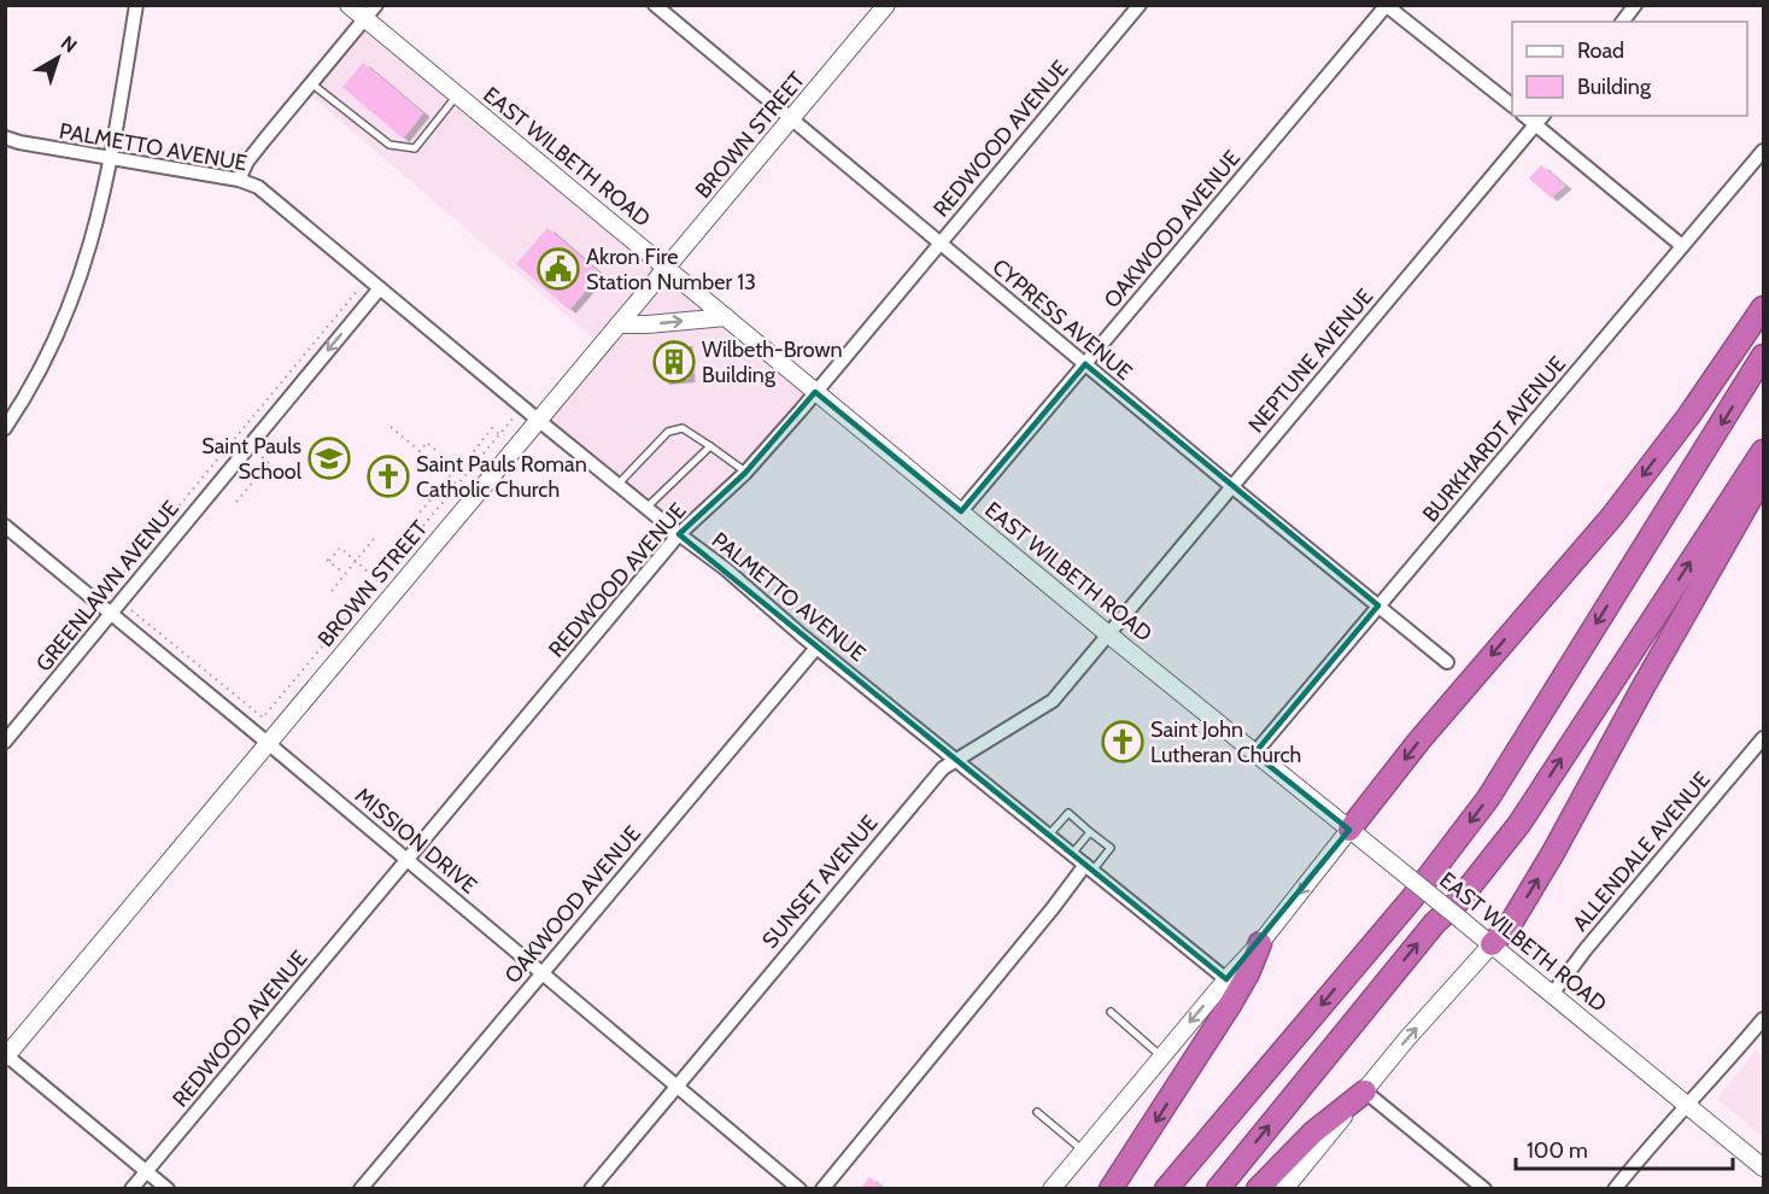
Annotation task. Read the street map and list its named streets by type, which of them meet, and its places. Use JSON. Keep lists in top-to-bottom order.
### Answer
{
  "streets": {
    "main road": ["BROWN STREET", "EAST WILBETH ROAD"],
    "street": [
      "REDWOOD AVENUE",
      "PALMETTO AVENUE",
      "OAKWOOD AVENUE",
      "CYPRESS AVENUE",
      "NEPTUNE AVENUE",
      "BURKHARDT AVENUE",
      "GREENLAWN AVENUE",
      "MISSION DRIVE",
      "ALLENDALE AVENUE",
      "SUNSET AVENUE"
    ]
  },
  "crossings": [
    ["BROWN STREET", "PALMETTO AVENUE"],
    ["BROWN STREET", "EAST WILBETH ROAD"],
    ["BROWN STREET", "CYPRESS AVENUE"],
    ["BROWN STREET", "MISSION DRIVE"],
    ["REDWOOD AVENUE", "PALMETTO AVENUE"],
    ["REDWOOD AVENUE", "EAST WILBETH ROAD"],
    ["REDWOOD AVENUE", "CYPRESS AVENUE"],
    ["REDWOOD AVENUE", "MISSION DRIVE"],
    ["PALMETTO AVENUE", "OAKWOOD AVENUE"],
    ["PALMETTO AVENUE", "GREENLAWN AVENUE"],
    ["PALMETTO AVENUE", "SUNSET AVENUE"],
    ["EAST WILBETH ROAD", "OAKWOOD AVENUE"],
    ["EAST WILBETH ROAD", "NEPTUNE AVENUE"],
    ["EAST WILBETH ROAD", "BURKHARDT AVENUE"],
    ["EAST WILBETH ROAD", "ALLENDALE AVENUE"],
    ["EAST WILBETH ROAD", "SUNSET AVENUE"],
    ["OAKWOOD AVENUE", "CYPRESS AVENUE"],
    ["OAKWOOD AVENUE", "MISSION DRIVE"],
    ["CYPRESS AVENUE", "NEPTUNE AVENUE"],
    ["CYPRESS AVENUE", "BURKHARDT AVENUE"],
    ["NEPTUNE AVENUE", "SUNSET AVENUE"],
    ["GREENLAWN AVENUE", "MISSION DRIVE"],
    ["MISSION DRIVE", "SUNSET AVENUE"]
  ],
  "one_way": ["GREENLAWN AVENUE"],
  "places": {
    "public building": ["Akron Fire Station Number 13"],
    "building": ["Wilbeth-Brown Building"],
    "school or university": ["Saint Pauls School"],
    "church": ["Saint Pauls Roman Catholic Church", "Saint John Lutheran Church"]
  },
  "legend": ["Road", "Building"],
  "scale_bar": "100 m",
  "north": "top right"
}
